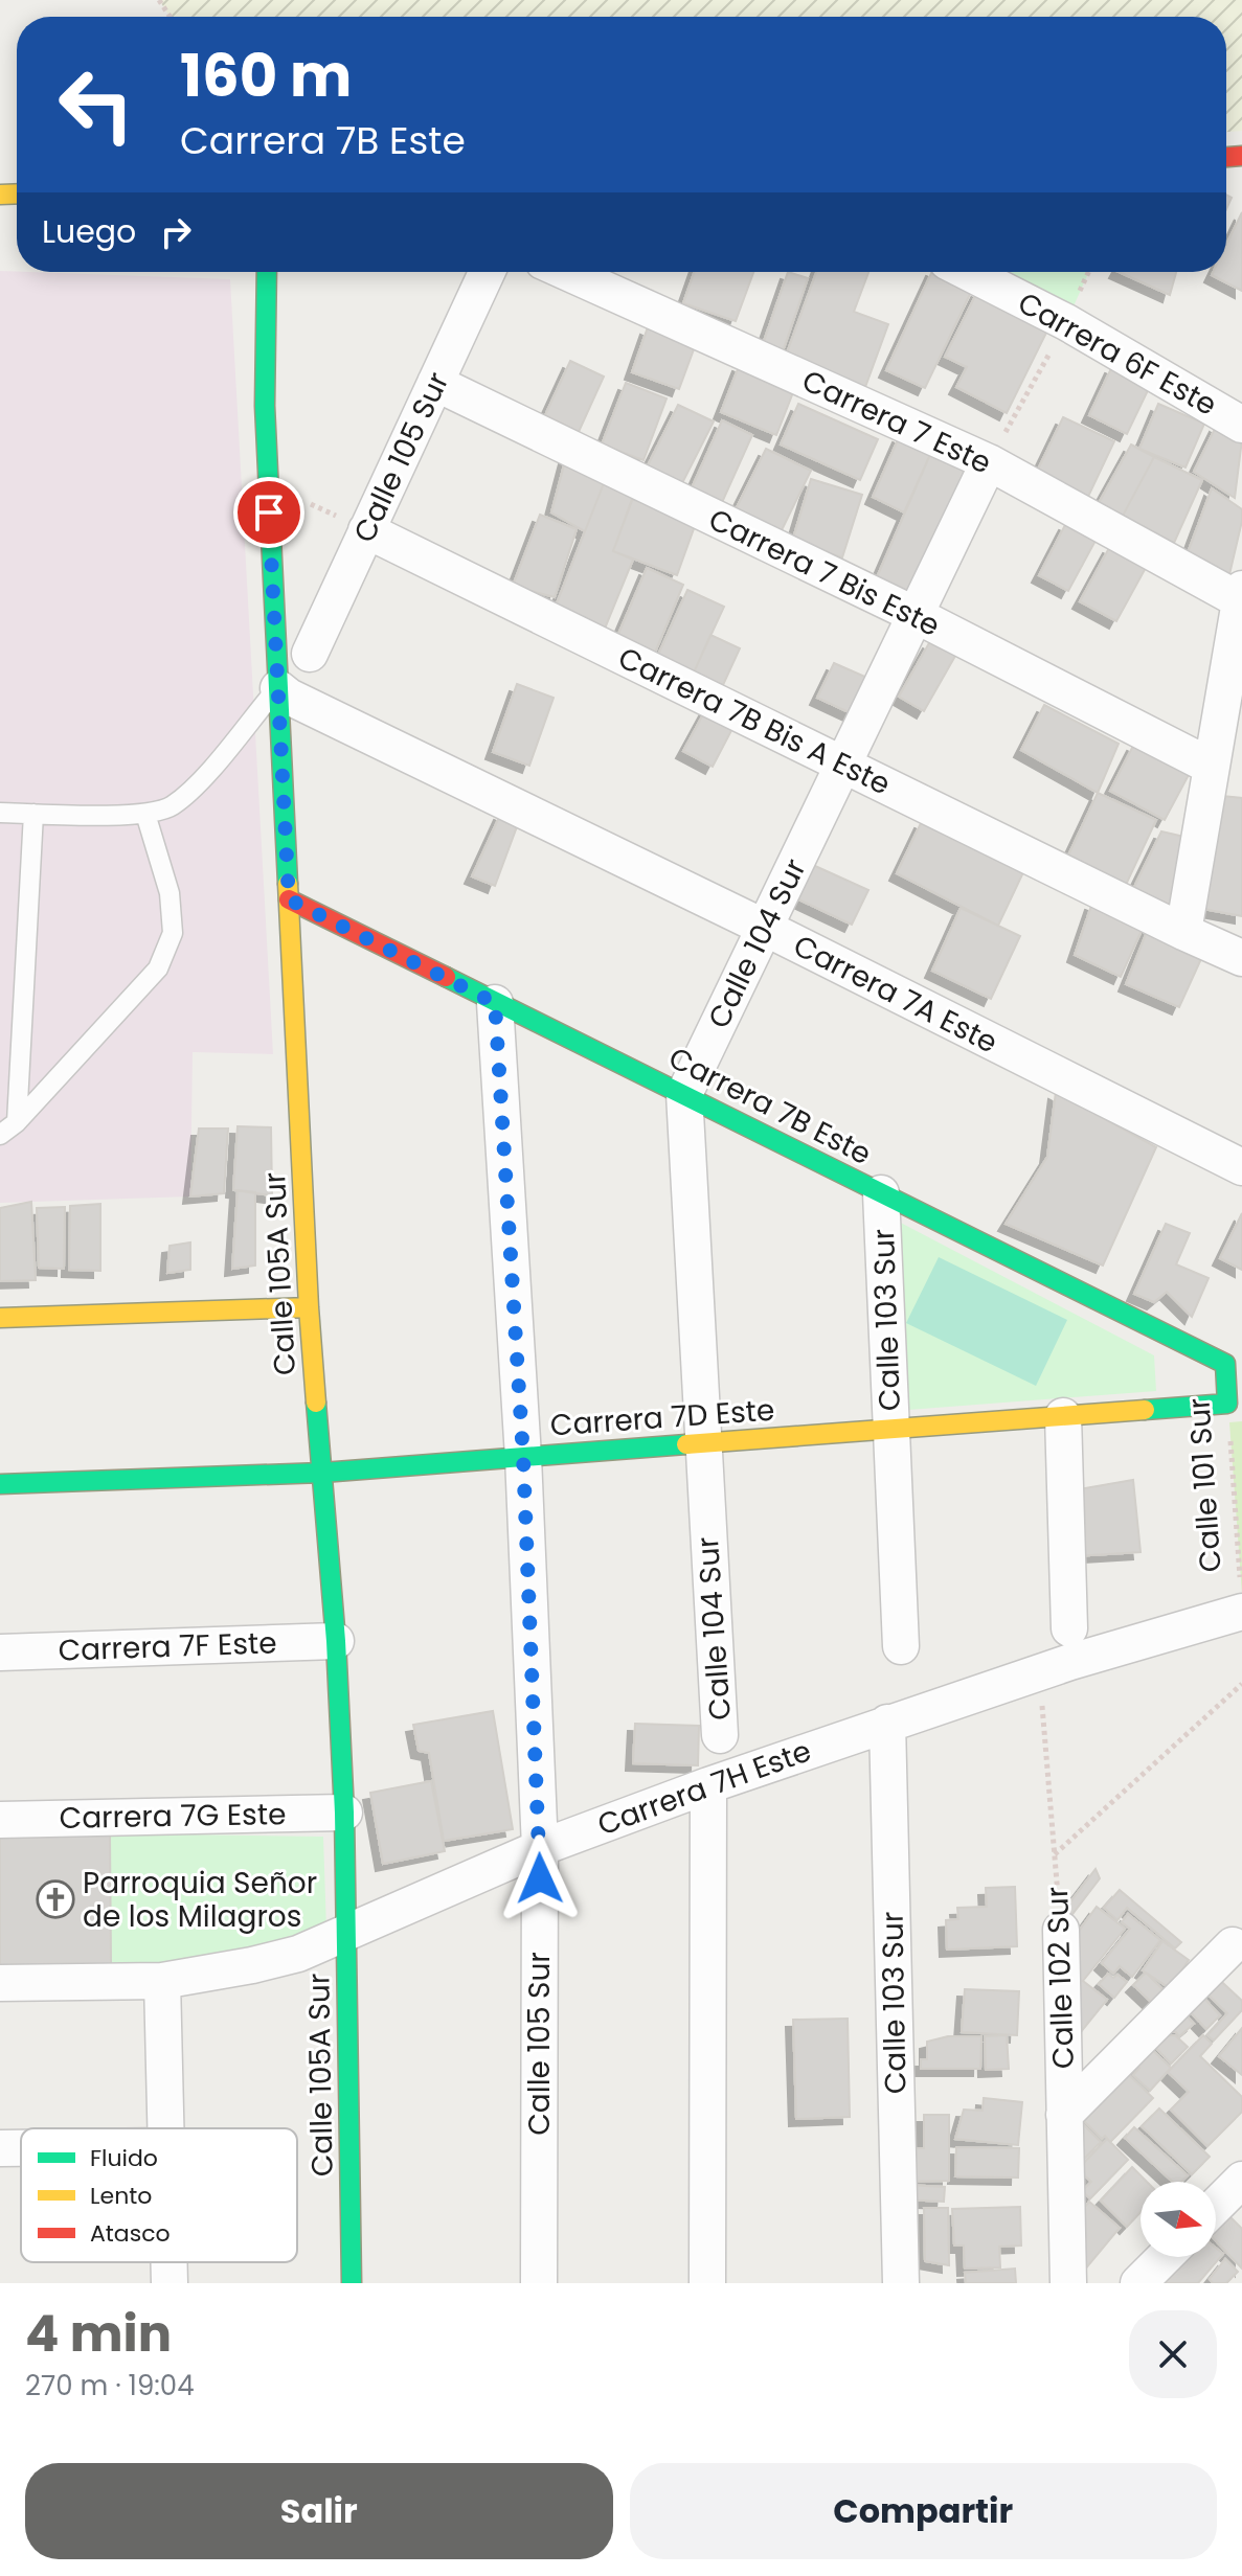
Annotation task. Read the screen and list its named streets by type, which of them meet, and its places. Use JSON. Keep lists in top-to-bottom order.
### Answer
{
  "streets": {
    "street": [
      "Carrera 6F Este",
      "Carrera 7 Este",
      "Calle 105 Sur",
      "Carrera 7 Bis Este",
      "Carrera 7B Bis A Este",
      "Calle 104 Sur",
      "Carrera 7A Este",
      "Carrera 7B Este",
      "Calle 105A Sur",
      "Calle 103 Sur",
      "Carrera 7D Este",
      "Calle 101 Sur",
      "Carrera 7F Este",
      "Carrera 7H Este",
      "Carrera 7G Este",
      "Calle 102 Sur"
    ]
  },
  "crossings": [
    ["Carrera 7 Este", "Calle 104 Sur"],
    ["Calle 105 Sur", "Carrera 7 Bis Este"],
    ["Calle 105 Sur", "Carrera 7B Bis A Este"],
    ["Calle 105 Sur", "Carrera 7B Este"],
    ["Calle 105 Sur", "Carrera 7D Este"],
    ["Calle 105 Sur", "Carrera 7H Este"],
    ["Carrera 7 Bis Este", "Calle 104 Sur"],
    ["Carrera 7B Bis A Este", "Calle 104 Sur"],
    ["Calle 104 Sur", "Carrera 7A Este"],
    ["Calle 104 Sur", "Carrera 7B Este"],
    ["Calle 104 Sur", "Carrera 7D Este"],
    ["Carrera 7A Este", "Calle 105A Sur"],
    ["Carrera 7B Este", "Calle 105A Sur"],
    ["Carrera 7B Este", "Calle 103 Sur"],
    ["Carrera 7B Este", "Calle 101 Sur"],
    ["Calle 105A Sur", "Carrera 7D Este"],
    ["Calle 105A Sur", "Carrera 7F Este"],
    ["Calle 105A Sur", "Carrera 7H Este"],
    ["Calle 105A Sur", "Carrera 7G Este"],
    ["Calle 103 Sur", "Carrera 7D Este"],
    ["Calle 103 Sur", "Carrera 7H Este"],
    ["Carrera 7D Este", "Calle 101 Sur"],
    ["Calle 101 Sur", "Carrera 7H Este"],
    ["Carrera 7H Este", "Calle 102 Sur"]
  ],
  "places": {
    "church": ["Parroquia Señor de los Milagros"]
  },
  "legend": ["Fluido", "Lento", "Atasco"],
  "north": "right",
  "page": {
    "turn": ["160 m", "Carrera 7B Este"],
    "then": "Luego",
    "heading": ["4 min", "270 m · 19:04"],
    "buttons": ["Salir", "Compartir"]
  }
}
